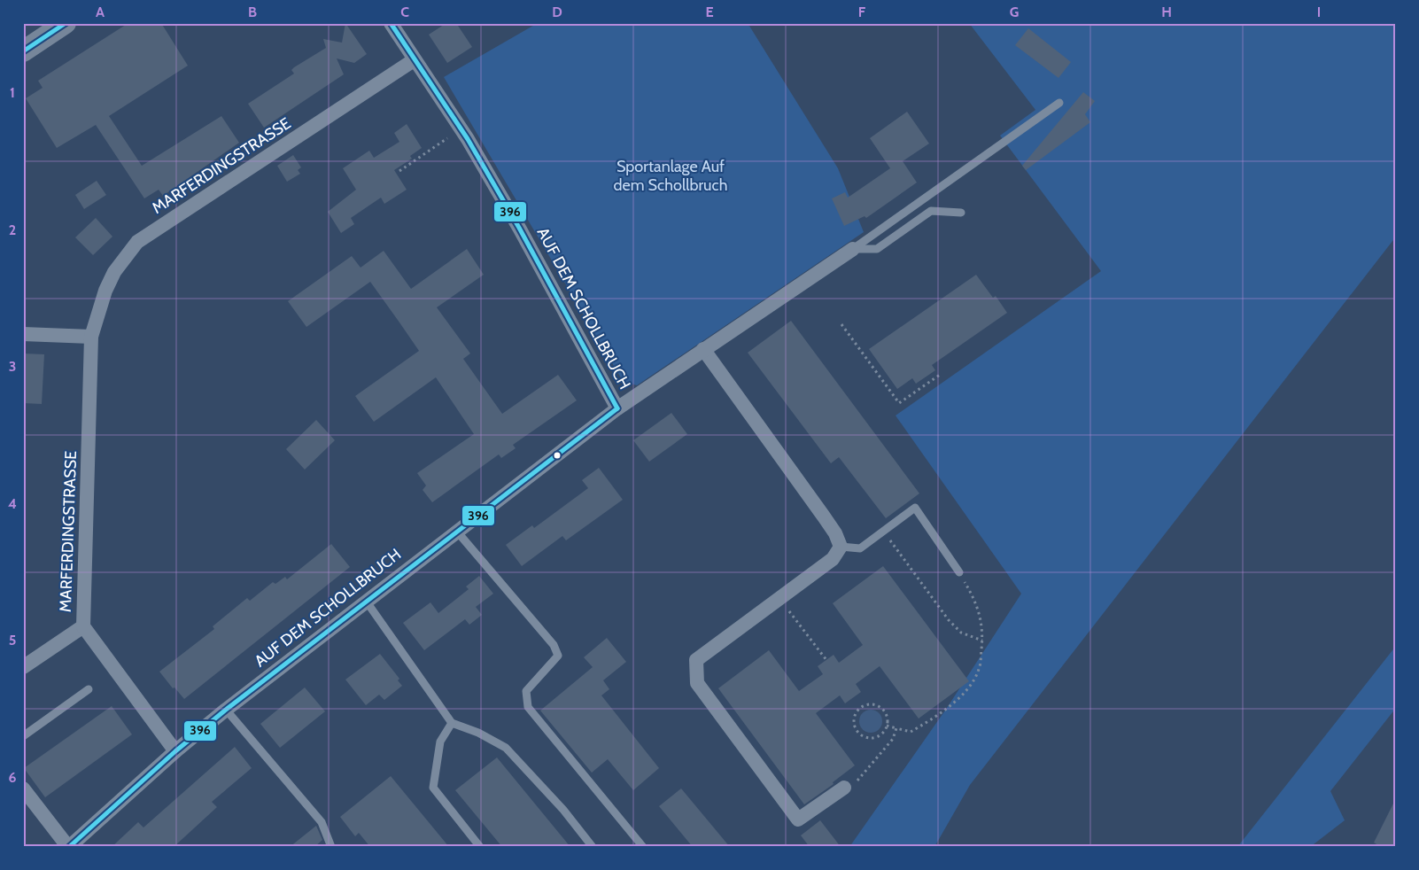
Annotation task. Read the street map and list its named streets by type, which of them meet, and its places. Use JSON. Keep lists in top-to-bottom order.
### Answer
{
  "streets": {
    "street": ["MARFERDINGSTRASSE", "AUF DEM SCHOLLBRUCH"]
  },
  "crossings": [
    ["MARFERDINGSTRASSE", "AUF DEM SCHOLLBRUCH"]
  ],
  "parks": ["Sportanlage Auf dem Schollbruch"],
  "lines": ["transit line 396"],
  "grid": {
    "columns": [
      "A",
      "B",
      "C",
      "D",
      "E",
      "F",
      "G",
      "H",
      "I"
    ],
    "rows": [
      "1",
      "2",
      "3",
      "4",
      "5",
      "6"
    ]
  }
}
